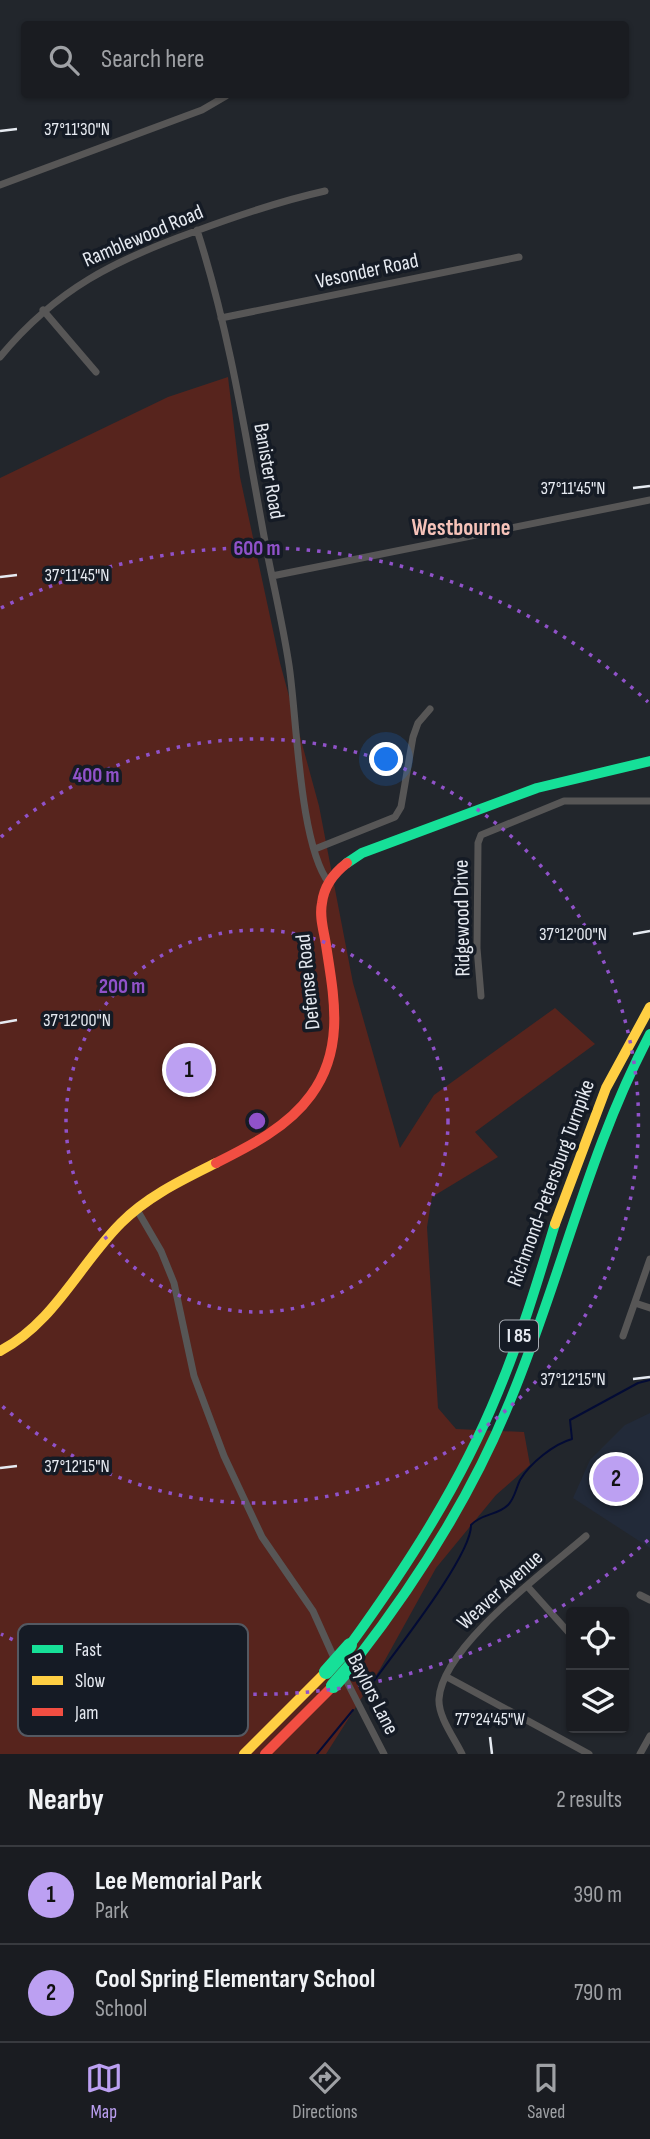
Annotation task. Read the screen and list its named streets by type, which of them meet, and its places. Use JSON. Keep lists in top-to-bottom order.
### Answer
{
  "streets": {
    "main road": ["Defense Road", "Richmond-Petersburg Turnpike", "I 85"],
    "street": [
      "Ramblewood Road",
      "Vesonder Road",
      "Banister Road",
      "Ridgewood Drive",
      "Weaver Avenue",
      "Baylors Lane"
    ]
  },
  "crossings": [
    ["Ramblewood Road", "Banister Road"],
    ["Vesonder Road", "Banister Road"],
    ["Banister Road", "Defense Road"],
    ["Defense Road", "Baylors Lane"]
  ],
  "districts": ["Westbourne"],
  "legend": ["Fast", "Slow", "Jam"],
  "page": {
    "search": "Search here",
    "pins": ["1", "2"],
    "heading": ["Nearby", "2 results"],
    "list": [
      {
        "mark": "1",
        "name": "Lee Memorial Park",
        "note": "Park",
        "value": "390 m"
      },
      {
        "mark": "2",
        "name": "Cool Spring Elementary School",
        "note": "School",
        "value": "790 m"
      }
    ],
    "nav": ["Map", "Directions", "Saved"]
  },
  "coordinates": [
    "37°11'30\"N",
    "37°11'45\"N",
    "37°12'00\"N",
    "37°12'15\"N",
    "77°24'45\"W"
  ],
  "rings": ["600 m", "400 m", "200 m"]
}
